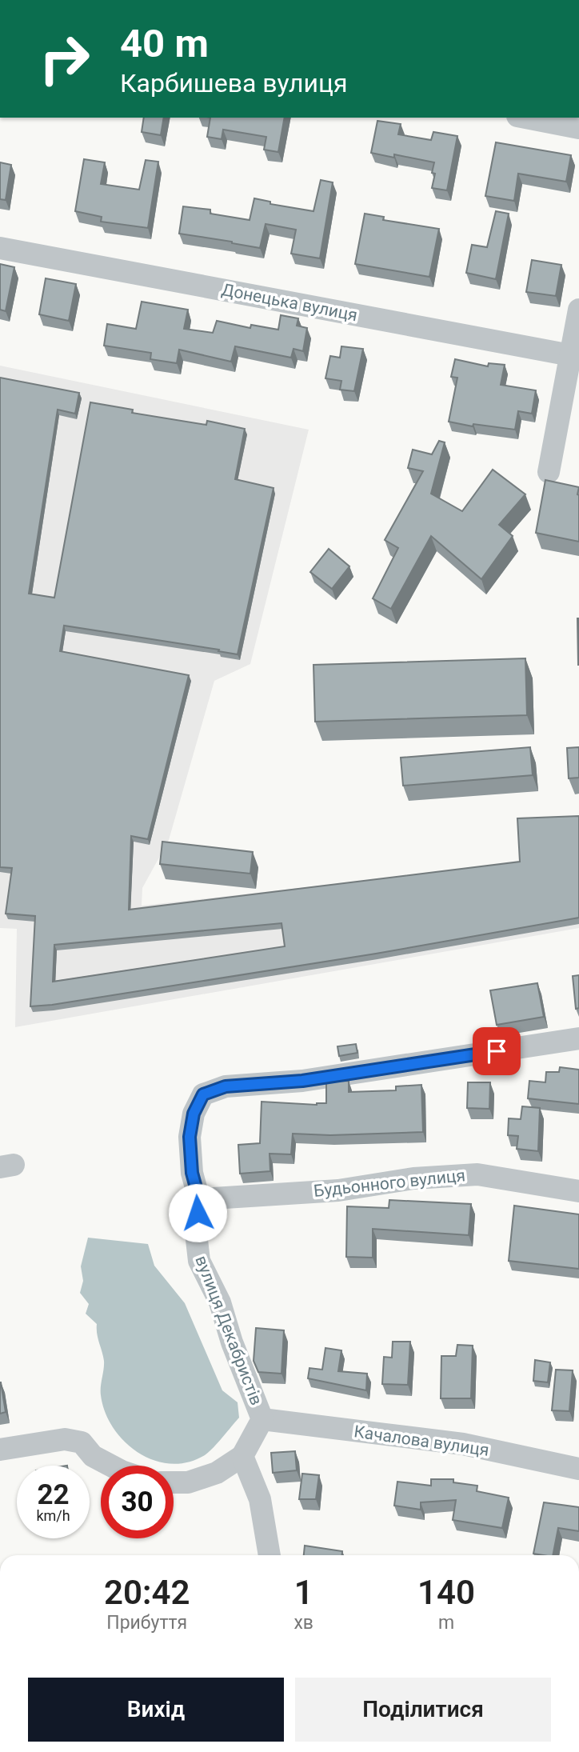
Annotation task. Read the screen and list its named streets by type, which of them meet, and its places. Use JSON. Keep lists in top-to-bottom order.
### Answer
{
  "streets": {
    "street": [
      "Донецька вулиця",
      "Будьонного вулиця",
      "вулиця Декабристів",
      "Качалова вулиця"
    ]
  },
  "crossings": [
    ["Будьонного вулиця", "вулиця Декабристів"],
    ["вулиця Декабристів", "Качалова вулиця"]
  ],
  "page": {
    "turn": ["40 m", "Карбишева вулиця"],
    "speed": "22 km/h",
    "limit": "30",
    "eta": [
      "20:42",
      "Прибуття",
      "1",
      "хв",
      "140",
      "m"
    ],
    "buttons": ["Вихід", "Поділитися"]
  }
}
